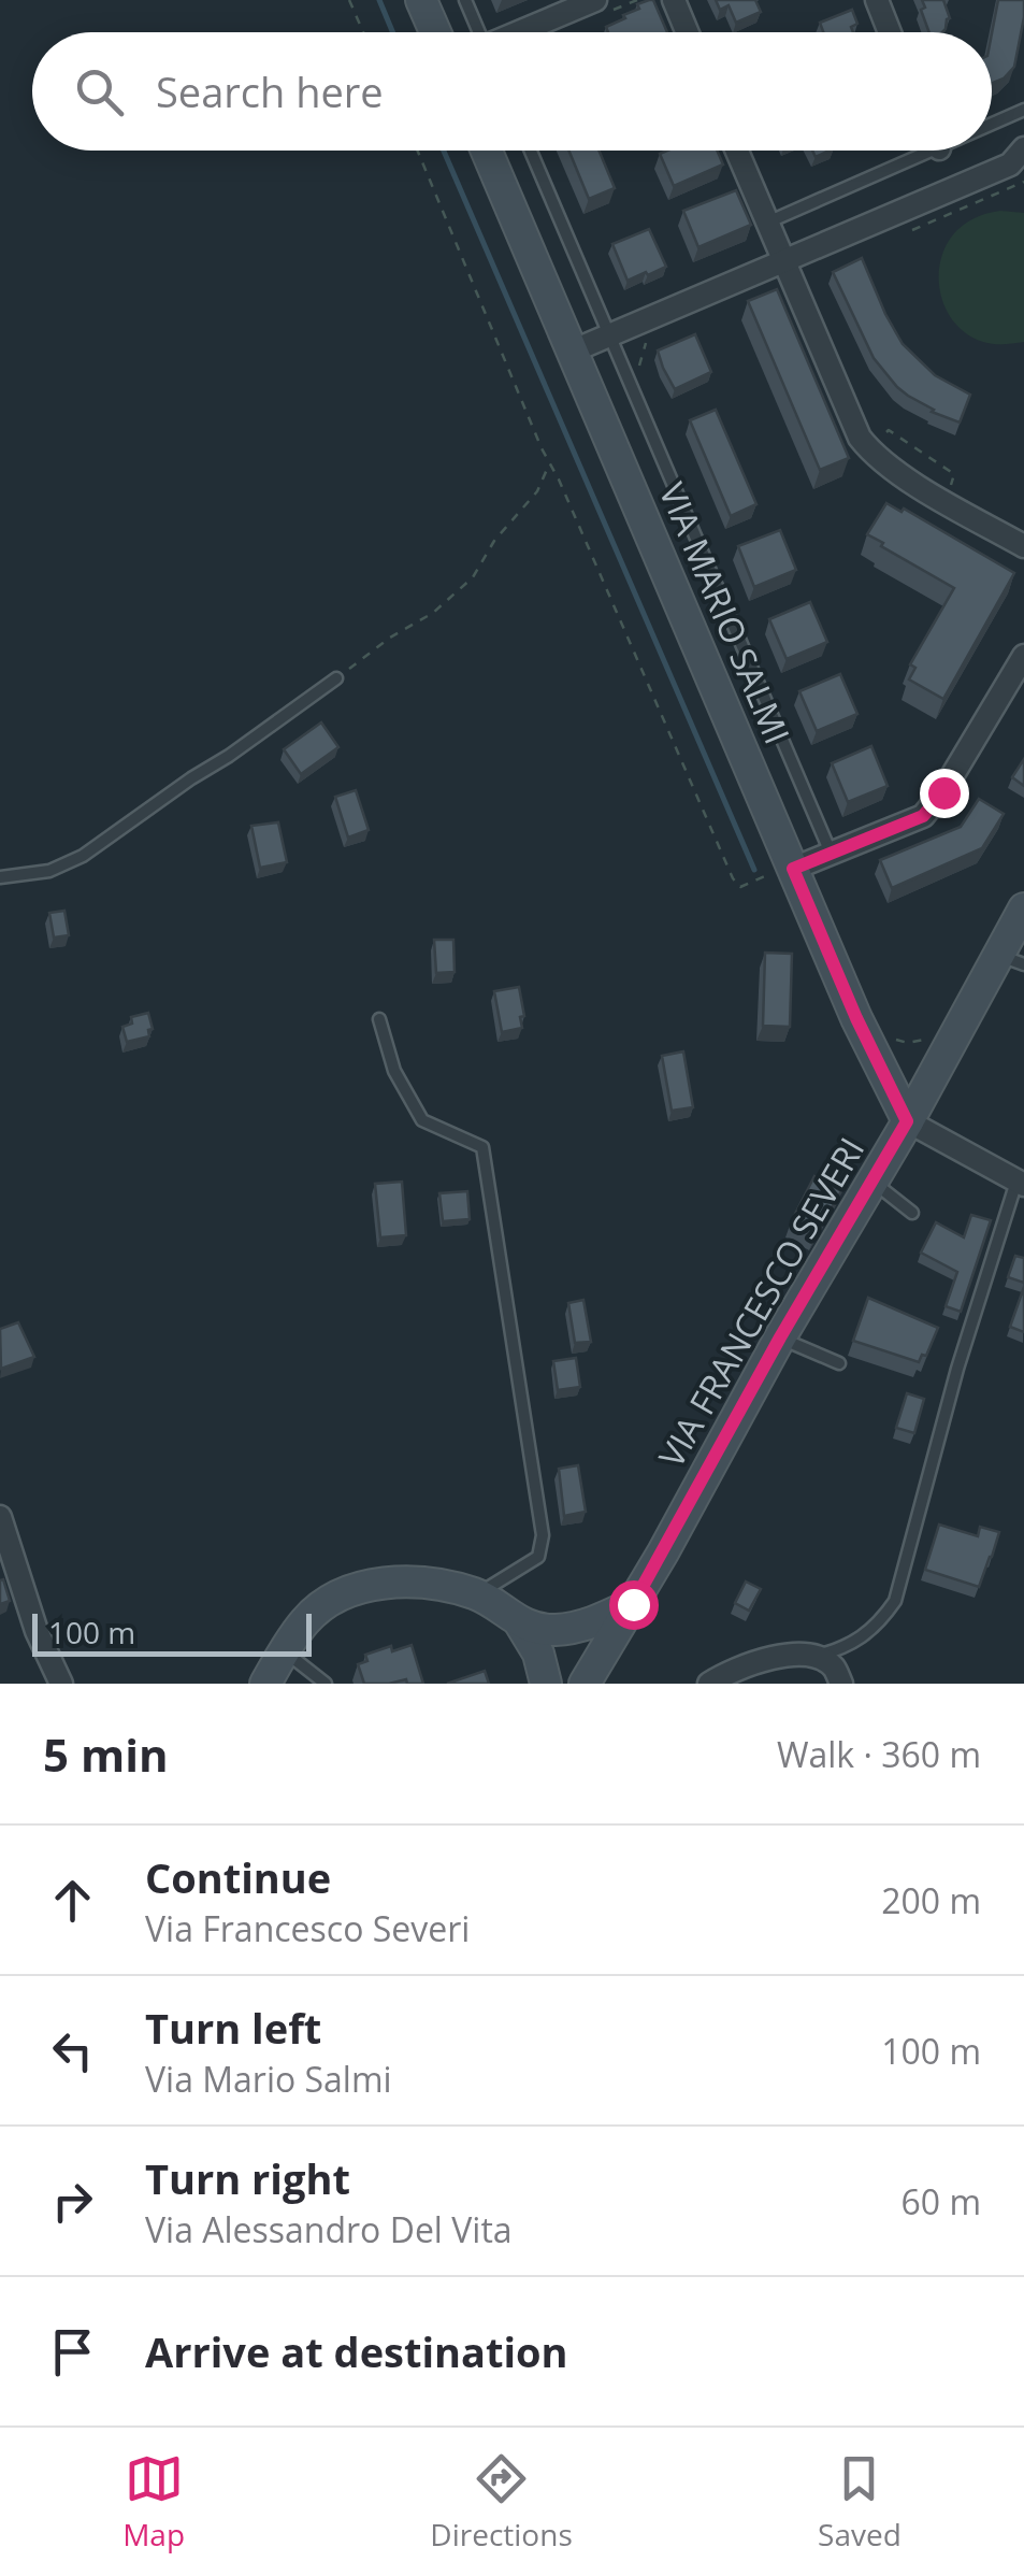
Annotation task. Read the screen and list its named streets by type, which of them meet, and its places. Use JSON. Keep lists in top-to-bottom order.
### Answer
{
  "streets": {
    "street": ["VIA MARIO SALMI", "VIA FRANCESCO SEVERI"]
  },
  "crossings": [
    ["VIA MARIO SALMI", "VIA FRANCESCO SEVERI"]
  ],
  "scale_bar": "100 m",
  "page": {
    "search": "Search here",
    "scale": "100 m",
    "heading": ["5 min", "Walk · 360 m"],
    "list": [
      ["Continue", "Via Francesco Severi", "200 m"],
      ["Turn left", "Via Mario Salmi", "100 m"],
      ["Turn right", "Via Alessandro Del Vita", "60 m"],
      "Arrive at destination"
    ],
    "nav": ["Map", "Directions", "Saved"]
  }
}
